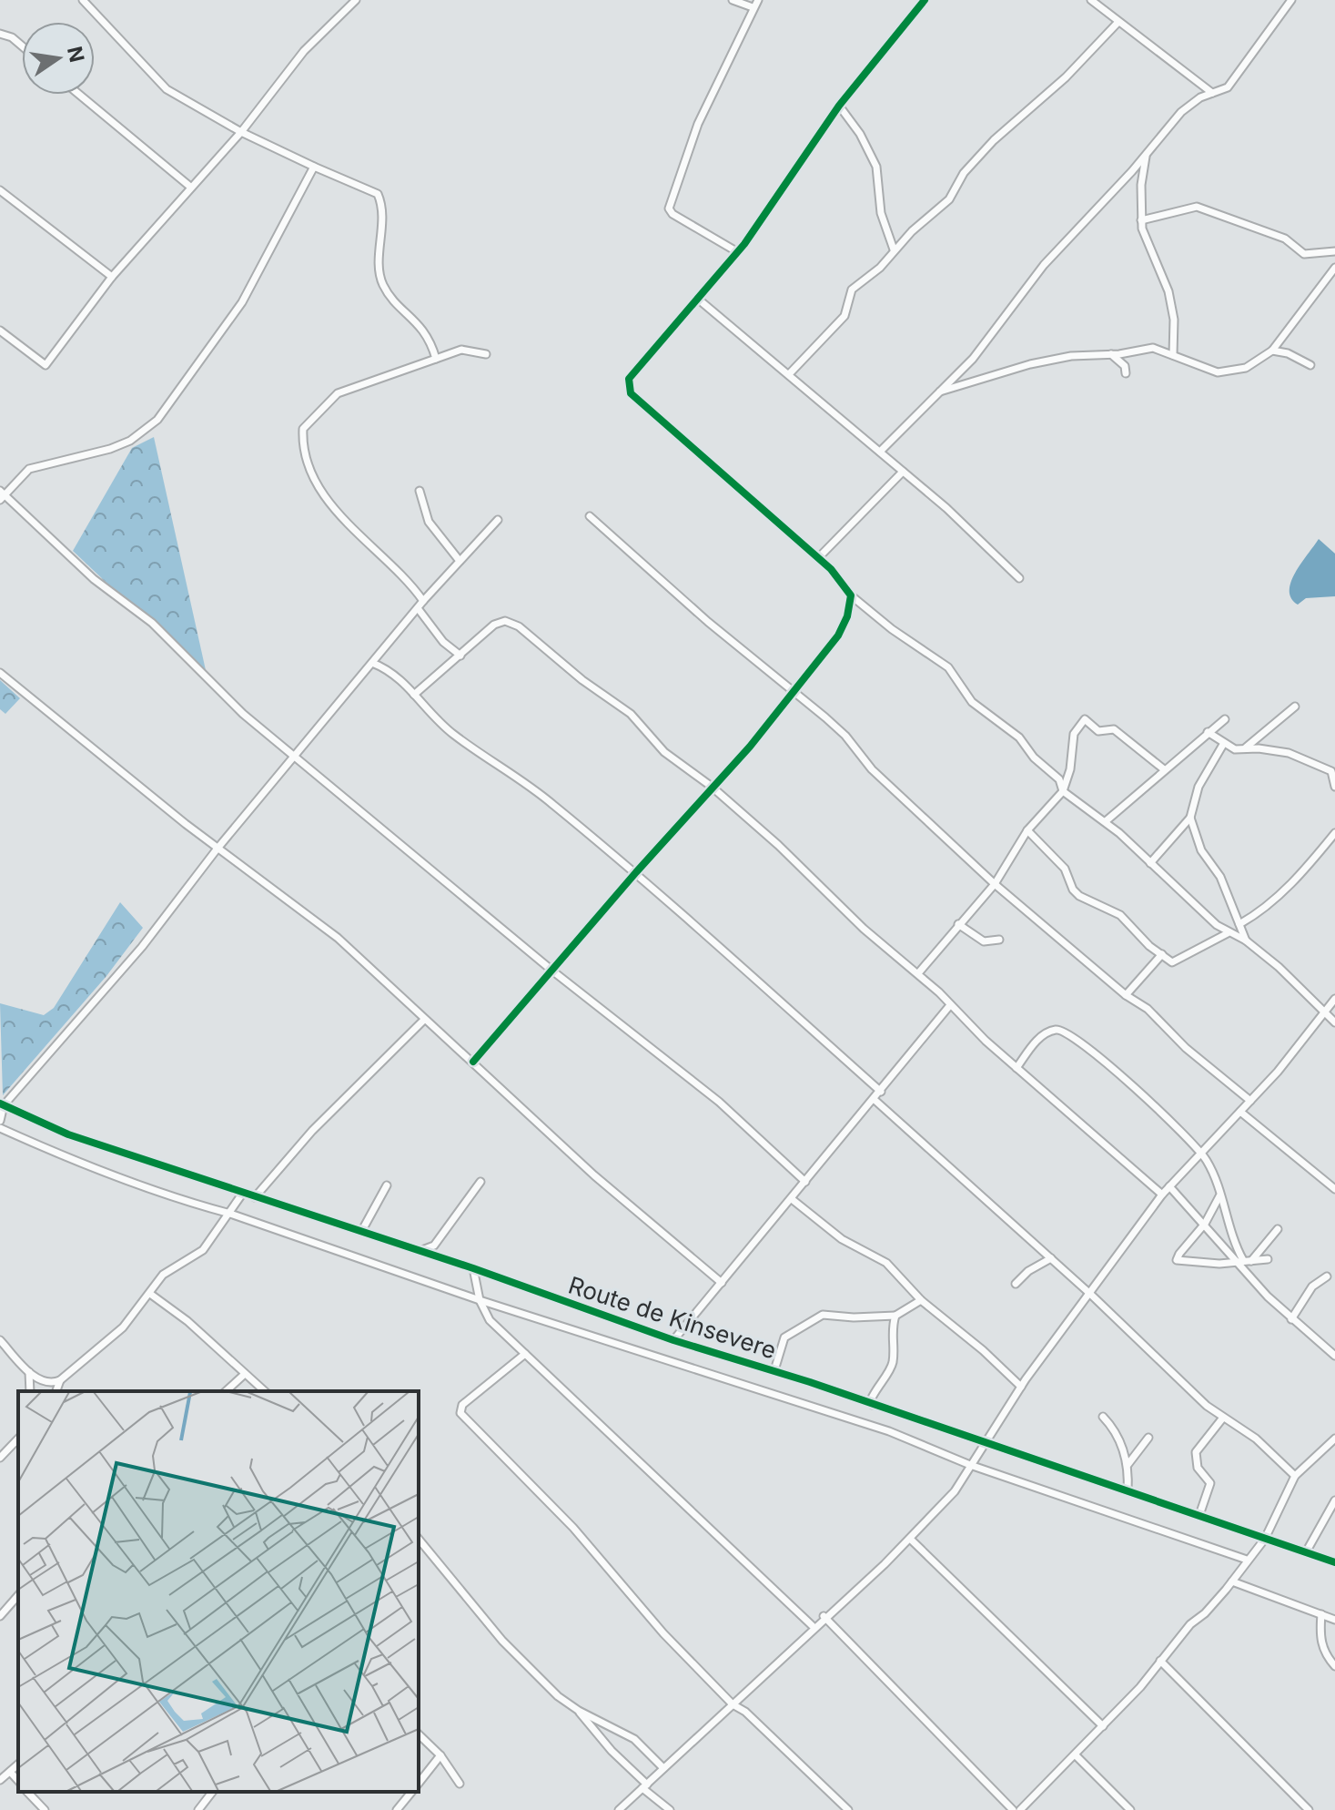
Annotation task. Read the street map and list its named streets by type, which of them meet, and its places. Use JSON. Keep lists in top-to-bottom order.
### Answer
{
  "streets": {
    "street": ["Route de Kinsevere"]
  },
  "north": "right"
}
